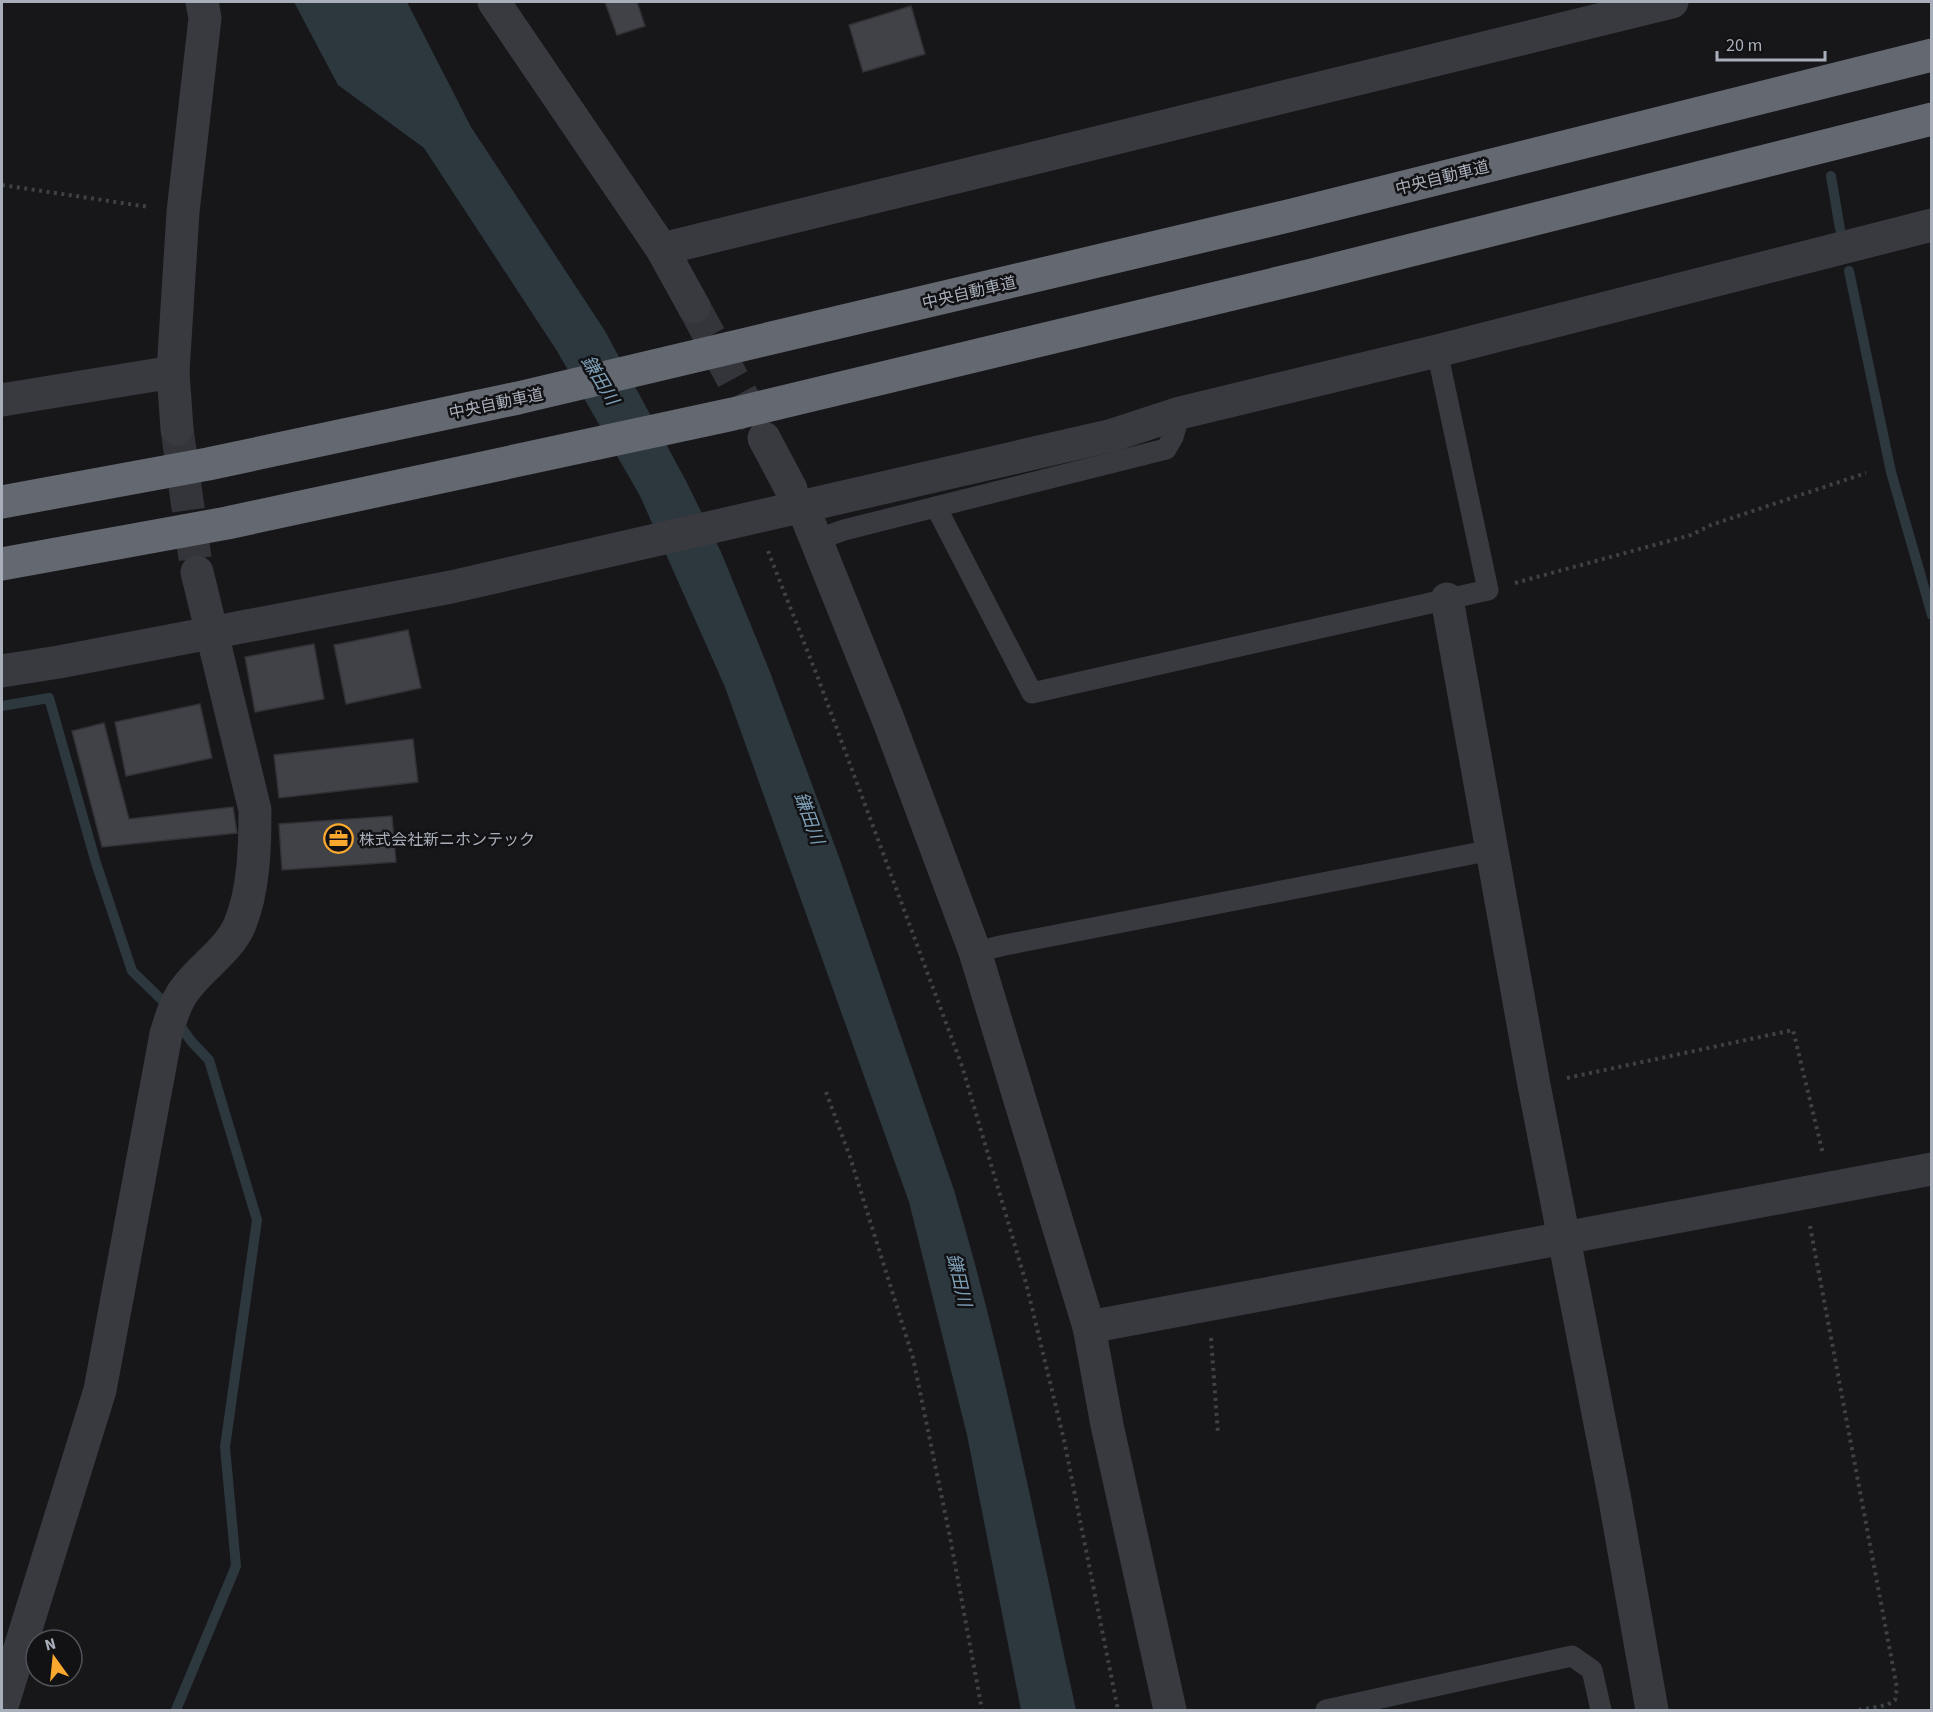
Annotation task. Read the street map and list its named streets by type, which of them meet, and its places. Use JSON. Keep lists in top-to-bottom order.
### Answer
{
  "streets": {
    "highway": ["中央自動車道"]
  },
  "water": ["鎌田川"],
  "places": {
    "office": ["株式会社新ニホンテック"]
  },
  "scale_bar": "20 m",
  "north": "top"
}
